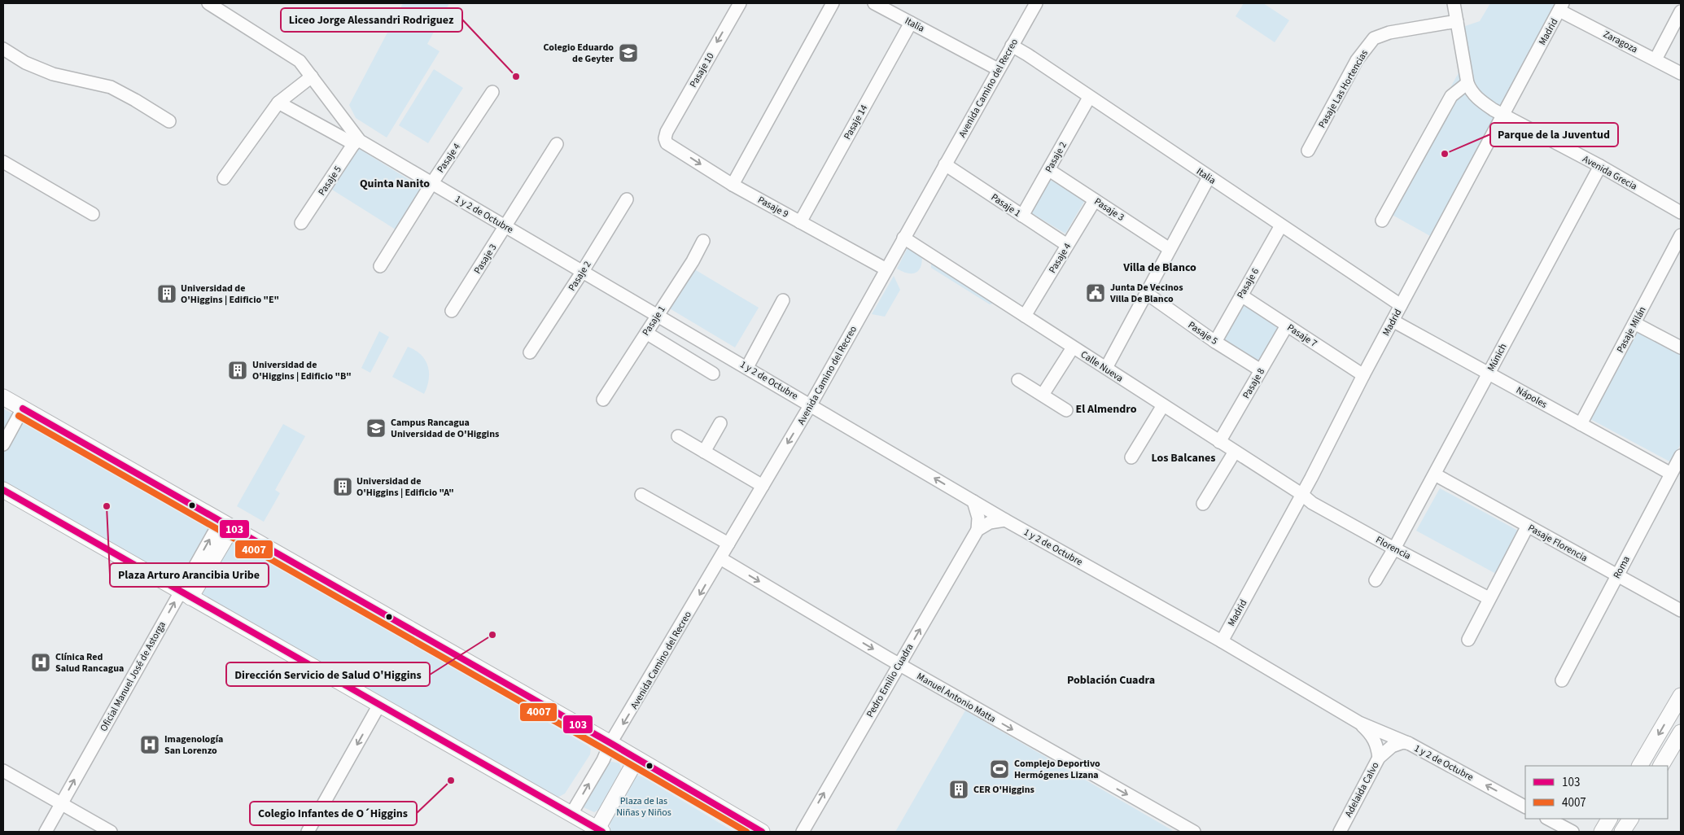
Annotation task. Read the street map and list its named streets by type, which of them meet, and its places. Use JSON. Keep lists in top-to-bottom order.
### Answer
{
  "streets": {
    "street": [
      "Italia",
      "Madrid",
      "Zaragoza",
      "Pasaje 10",
      "Avenida Camino del Recreo",
      "Pasaje Las Hortencias",
      "Pasaje 14",
      "Pasaje 2",
      "Pasaje 4",
      "Avenida Grecia",
      "Pasaje 5",
      "Pasaje 1",
      "Pasaje 9",
      "Pasaje 3",
      "1 y 2 de Octubre",
      "Pasaje 6",
      "Pasaje Milán",
      "Pasaje 7",
      "Múnich",
      "Calle Nueva",
      "Pasaje 8",
      "Nápoles",
      "Pasaje Florencia",
      "Florencia",
      "Roma",
      "Oficial Manuel José de Astorga",
      "Pedro Emilio Cuadra",
      "Manuel Antonio Matta",
      "Adelaida Calvo"
    ]
  },
  "crossings": [
    ["Italia", "Madrid"],
    ["Italia", "Avenida Camino del Recreo"],
    ["Italia", "Pasaje 14"],
    ["Italia", "Pasaje 2"],
    ["Italia", "Pasaje 6"],
    ["Madrid", "Zaragoza"],
    ["Madrid", "Avenida Grecia"],
    ["Madrid", "1 y 2 de Octubre"],
    ["Madrid", "Pasaje 7"],
    ["Madrid", "Calle Nueva"],
    ["Madrid", "Nápoles"],
    ["Madrid", "Florencia"],
    ["Pasaje 10", "Pasaje 9"],
    ["Avenida Camino del Recreo", "Pasaje 1"],
    ["Avenida Camino del Recreo", "Pasaje 9"],
    ["Avenida Camino del Recreo", "1 y 2 de Octubre"],
    ["Avenida Camino del Recreo", "Calle Nueva"],
    ["Avenida Camino del Recreo", "Manuel Antonio Matta"],
    ["Pasaje Las Hortencias", "Avenida Grecia"],
    ["Pasaje 14", "Pasaje 9"],
    ["Pasaje 2", "Pasaje 1"],
    ["Pasaje 2", "Pasaje 3"],
    ["Pasaje 2", "1 y 2 de Octubre"],
    ["Pasaje 4", "Pasaje 1"],
    ["Pasaje 4", "Pasaje 3"],
    ["Pasaje 4", "1 y 2 de Octubre"],
    ["Pasaje 4", "Calle Nueva"],
    ["Avenida Grecia", "Múnich"],
    ["Pasaje 5", "1 y 2 de Octubre"],
    ["Pasaje 5", "Pasaje 6"],
    ["Pasaje 5", "Pasaje 8"],
    ["Pasaje 1", "1 y 2 de Octubre"],
    ["Pasaje 3", "1 y 2 de Octubre"],
    ["1 y 2 de Octubre", "Adelaida Calvo"],
    ["Pasaje 6", "Pasaje 7"],
    ["Pasaje Milán", "Nápoles"],
    ["Pasaje 7", "Pasaje 8"],
    ["Múnich", "Nápoles"],
    ["Múnich", "Pasaje Florencia"],
    ["Múnich", "Florencia"],
    ["Calle Nueva", "Pasaje 8"],
    ["Calle Nueva", "Florencia"],
    ["Nápoles", "Roma"],
    ["Pasaje Florencia", "Roma"],
    ["Pedro Emilio Cuadra", "Manuel Antonio Matta"]
  ],
  "one_way": ["Oficial Manuel José de Astorga", "Pedro Emilio Cuadra", "Manuel Antonio Matta"],
  "districts": [
    "Quinta Nanito",
    "Villa de Blanco",
    "El Almendro",
    "Los Balcanes",
    "Población Cuadra"
  ],
  "parks": ["Plaza de las Niñas y Niños"],
  "places": {
    "school or university": ["Colegio Eduardo de Geyter", "Campus Rancagua Universidad de O'Higgins"],
    "other": [
      "Liceo Jorge Alessandri Rodriguez",
      "Parque de la Juventud",
      "Plaza Arturo Arancibia Uribe",
      "Dirección Servicio de Salud O'Higgins",
      "Colegio Infantes de O´Higgins"
    ],
    "public building": ["Junta De Vecinos Villa De Blanco"],
    "building": [
      "Universidad de O'Higgins | Edificio \"E\"",
      "Universidad de O'Higgins | Edificio \"B\"",
      "Universidad de O'Higgins | Edificio \"A\"",
      "CER O'Higgins"
    ],
    "hospital": ["Clínica Red Salud Rancagua", "Imagenología San Lorenzo"],
    "sports": ["Complejo Deportivo Hermógenes Lizana"]
  },
  "lines": ["transit line 103", "transit line 4007"],
  "legend": ["103", "4007"]
}
